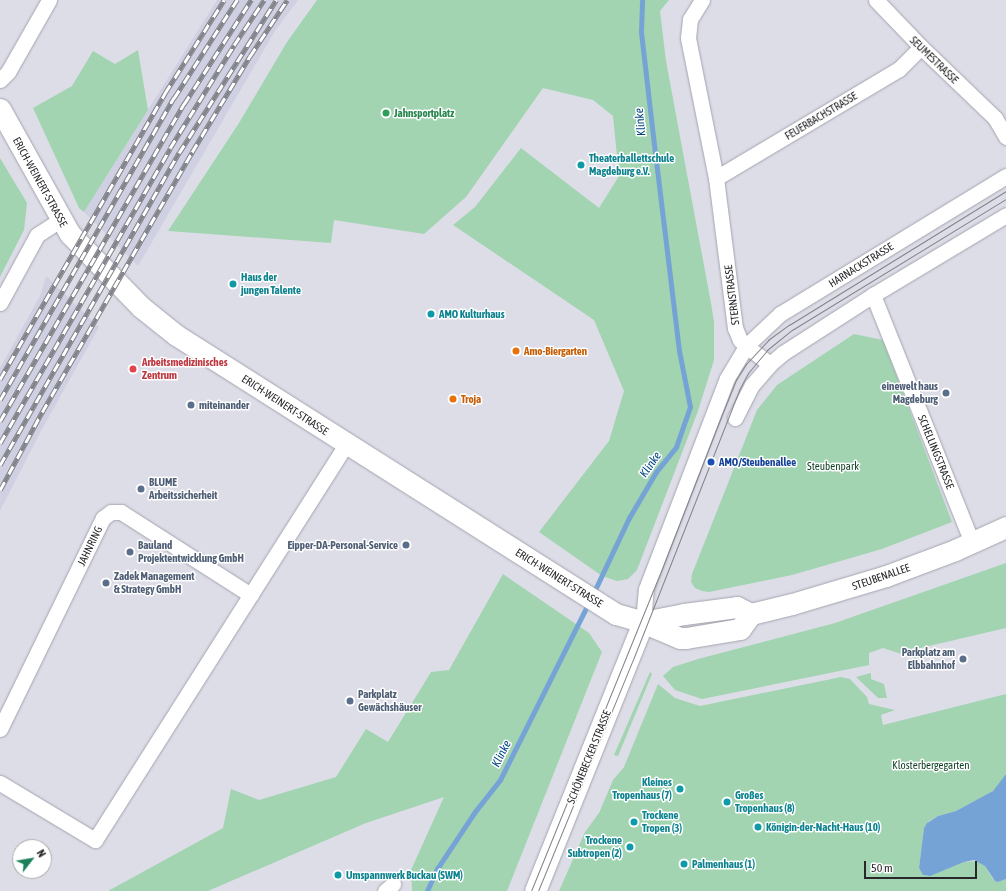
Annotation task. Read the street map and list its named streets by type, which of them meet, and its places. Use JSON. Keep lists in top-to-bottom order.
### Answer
{
  "streets": {
    "main road": ["ERICH-WEINERT-STRASSE", "STEUBENALLEE", "SCHÖNEBECKER STRASSE"],
    "street": [
      "SEUMESTRASSE",
      "FEUERBACHSTRASSE",
      "HARNACKSTRASSE",
      "STERNSTRASSE",
      "SCHELLINGSTRASSE",
      "JAHNRING"
    ]
  },
  "crossings": [
    ["SEUMESTRASSE", "FEUERBACHSTRASSE"],
    ["FEUERBACHSTRASSE", "STERNSTRASSE"],
    ["ERICH-WEINERT-STRASSE", "STEUBENALLEE"],
    ["ERICH-WEINERT-STRASSE", "SCHÖNEBECKER STRASSE"],
    ["HARNACKSTRASSE", "STERNSTRASSE"],
    ["SCHELLINGSTRASSE", "STEUBENALLEE"],
    ["STEUBENALLEE", "SCHÖNEBECKER STRASSE"]
  ],
  "water": ["Klinke"],
  "parks": ["Steubenpark", "Klosterbergegarten"],
  "places": [
    "Jahnsportplatz",
    "Theaterballettschule Magdeburg e.V.",
    "Haus der jungen Talente",
    "AMO Kulturhaus",
    "Amo-Biergarten",
    "Arbeitsmedizinisches Zentrum",
    "einewelt haus Magdeburg",
    "Troja",
    "miteinander",
    "AMO/Steubenallee",
    "BLUME Arbeitssicherheit",
    "Eipper-DA-Personal-Service",
    "Bauland Projektentwicklung GmbH",
    "Zadek Management & Strategy GmbH",
    "Parkplatz am Elbbahnhof",
    "Parkplatz Gewächshäuser",
    "Kleines Tropenhaus (7)",
    "Großes Tropenhaus (8)",
    "Trockene Tropen (3)",
    "Königin-der-Nacht-Haus (10)",
    "Trockene Subtropen (2)",
    "Palmenhaus (1)",
    "Umspannwerk Buckau (SWM)"
  ],
  "scale_bar": "50 m",
  "north": "top right"
}
